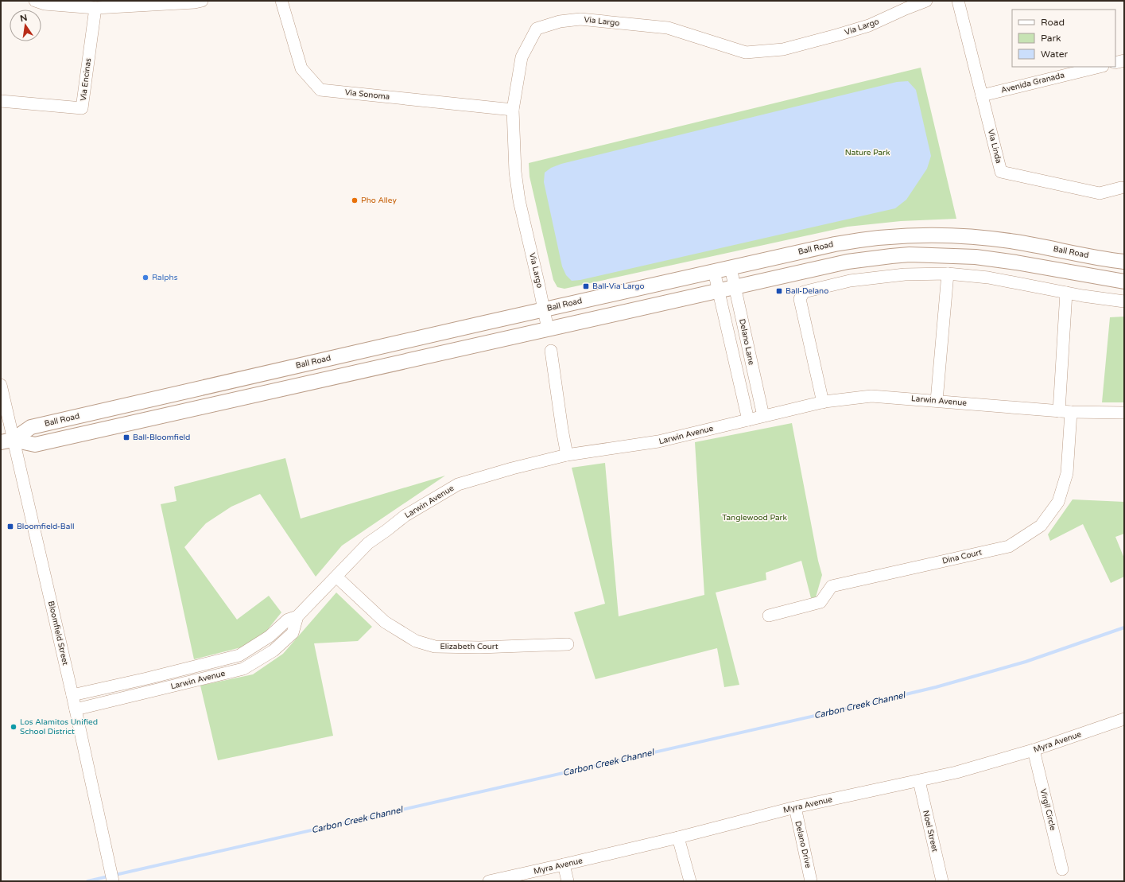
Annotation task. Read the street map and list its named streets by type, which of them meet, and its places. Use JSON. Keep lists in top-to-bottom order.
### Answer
{
  "streets": {
    "main road": ["Ball Road"],
    "street": [
      "Via Largo",
      "Via Encinas",
      "Avenida Granada",
      "Via Sonoma",
      "Via Linda",
      "Delano Lane",
      "Larwin Avenue",
      "Dina Court",
      "Bloomfield Street",
      "Elizabeth Court",
      "Myra Avenue",
      "Virgil Circle",
      "Noel Street",
      "Delano Drive"
    ]
  },
  "crossings": [
    ["Via Largo", "Via Sonoma"],
    ["Via Largo", "Ball Road"],
    ["Avenida Granada", "Via Linda"],
    ["Ball Road", "Delano Lane"],
    ["Ball Road", "Bloomfield Street"],
    ["Delano Lane", "Larwin Avenue"],
    ["Larwin Avenue", "Dina Court"],
    ["Larwin Avenue", "Bloomfield Street"],
    ["Larwin Avenue", "Elizabeth Court"],
    ["Myra Avenue", "Virgil Circle"],
    ["Myra Avenue", "Noel Street"],
    ["Myra Avenue", "Delano Drive"]
  ],
  "water": ["Carbon Creek Channel"],
  "parks": ["Nature Park", "Tanglewood Park"],
  "places": {
    "other": ["Pho Alley", "Ralphs", "Los Alamitos Unified School District"],
    "transit": [
      "Ball-Via Largo",
      "Ball-Delano",
      "Ball-Bloomfield",
      "Bloomfield-Ball"
    ]
  },
  "legend": ["Road", "Park", "Water"],
  "north": "top"
}
